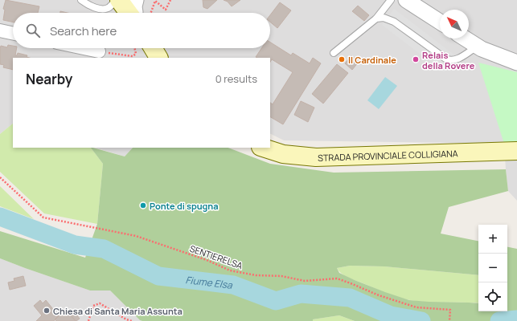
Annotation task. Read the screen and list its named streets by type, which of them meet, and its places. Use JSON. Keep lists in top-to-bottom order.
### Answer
{
  "streets": {
    "main road": ["STRADA PROVINCIALE COLLIGIANA"],
    "path": ["SENTIERELSA"]
  },
  "water": ["Fiume Elsa"],
  "places": [
    "Il Cardinale",
    "Relais della Rovere",
    "Ponte di spugna",
    "Chiesa di Santa Maria Assunta"
  ],
  "north": "top left",
  "page": {
    "search": "Search here",
    "heading": ["Nearby", "0 results"],
    "map_buttons": ["+", "−"]
  }
}
